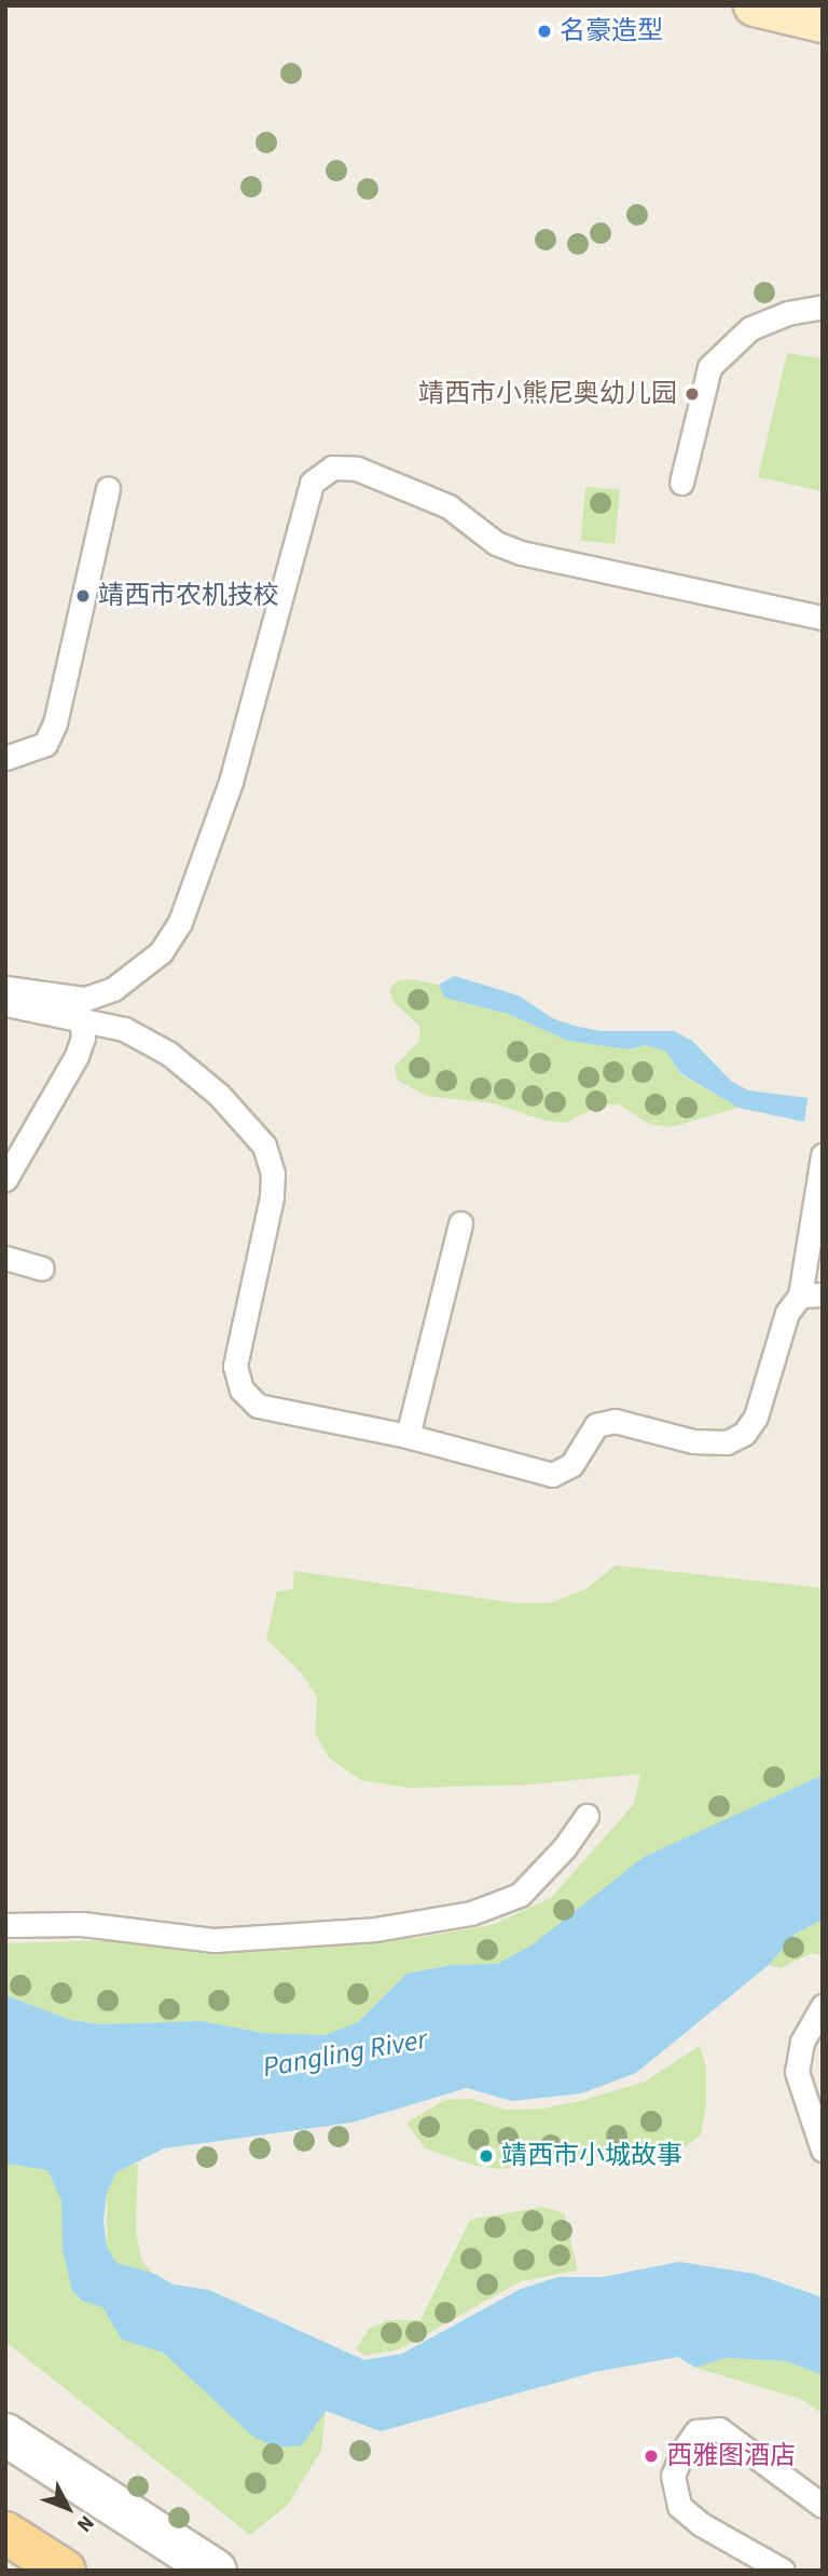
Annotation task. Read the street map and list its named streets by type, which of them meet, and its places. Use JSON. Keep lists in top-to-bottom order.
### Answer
{
  "water": ["Pangling River"],
  "places": [
    "名豪造型",
    "靖西市小熊尼奥幼儿园",
    "靖西市农机技校",
    "靖西市小城故事",
    "西雅图酒店"
  ],
  "north": "bottom right"
}
